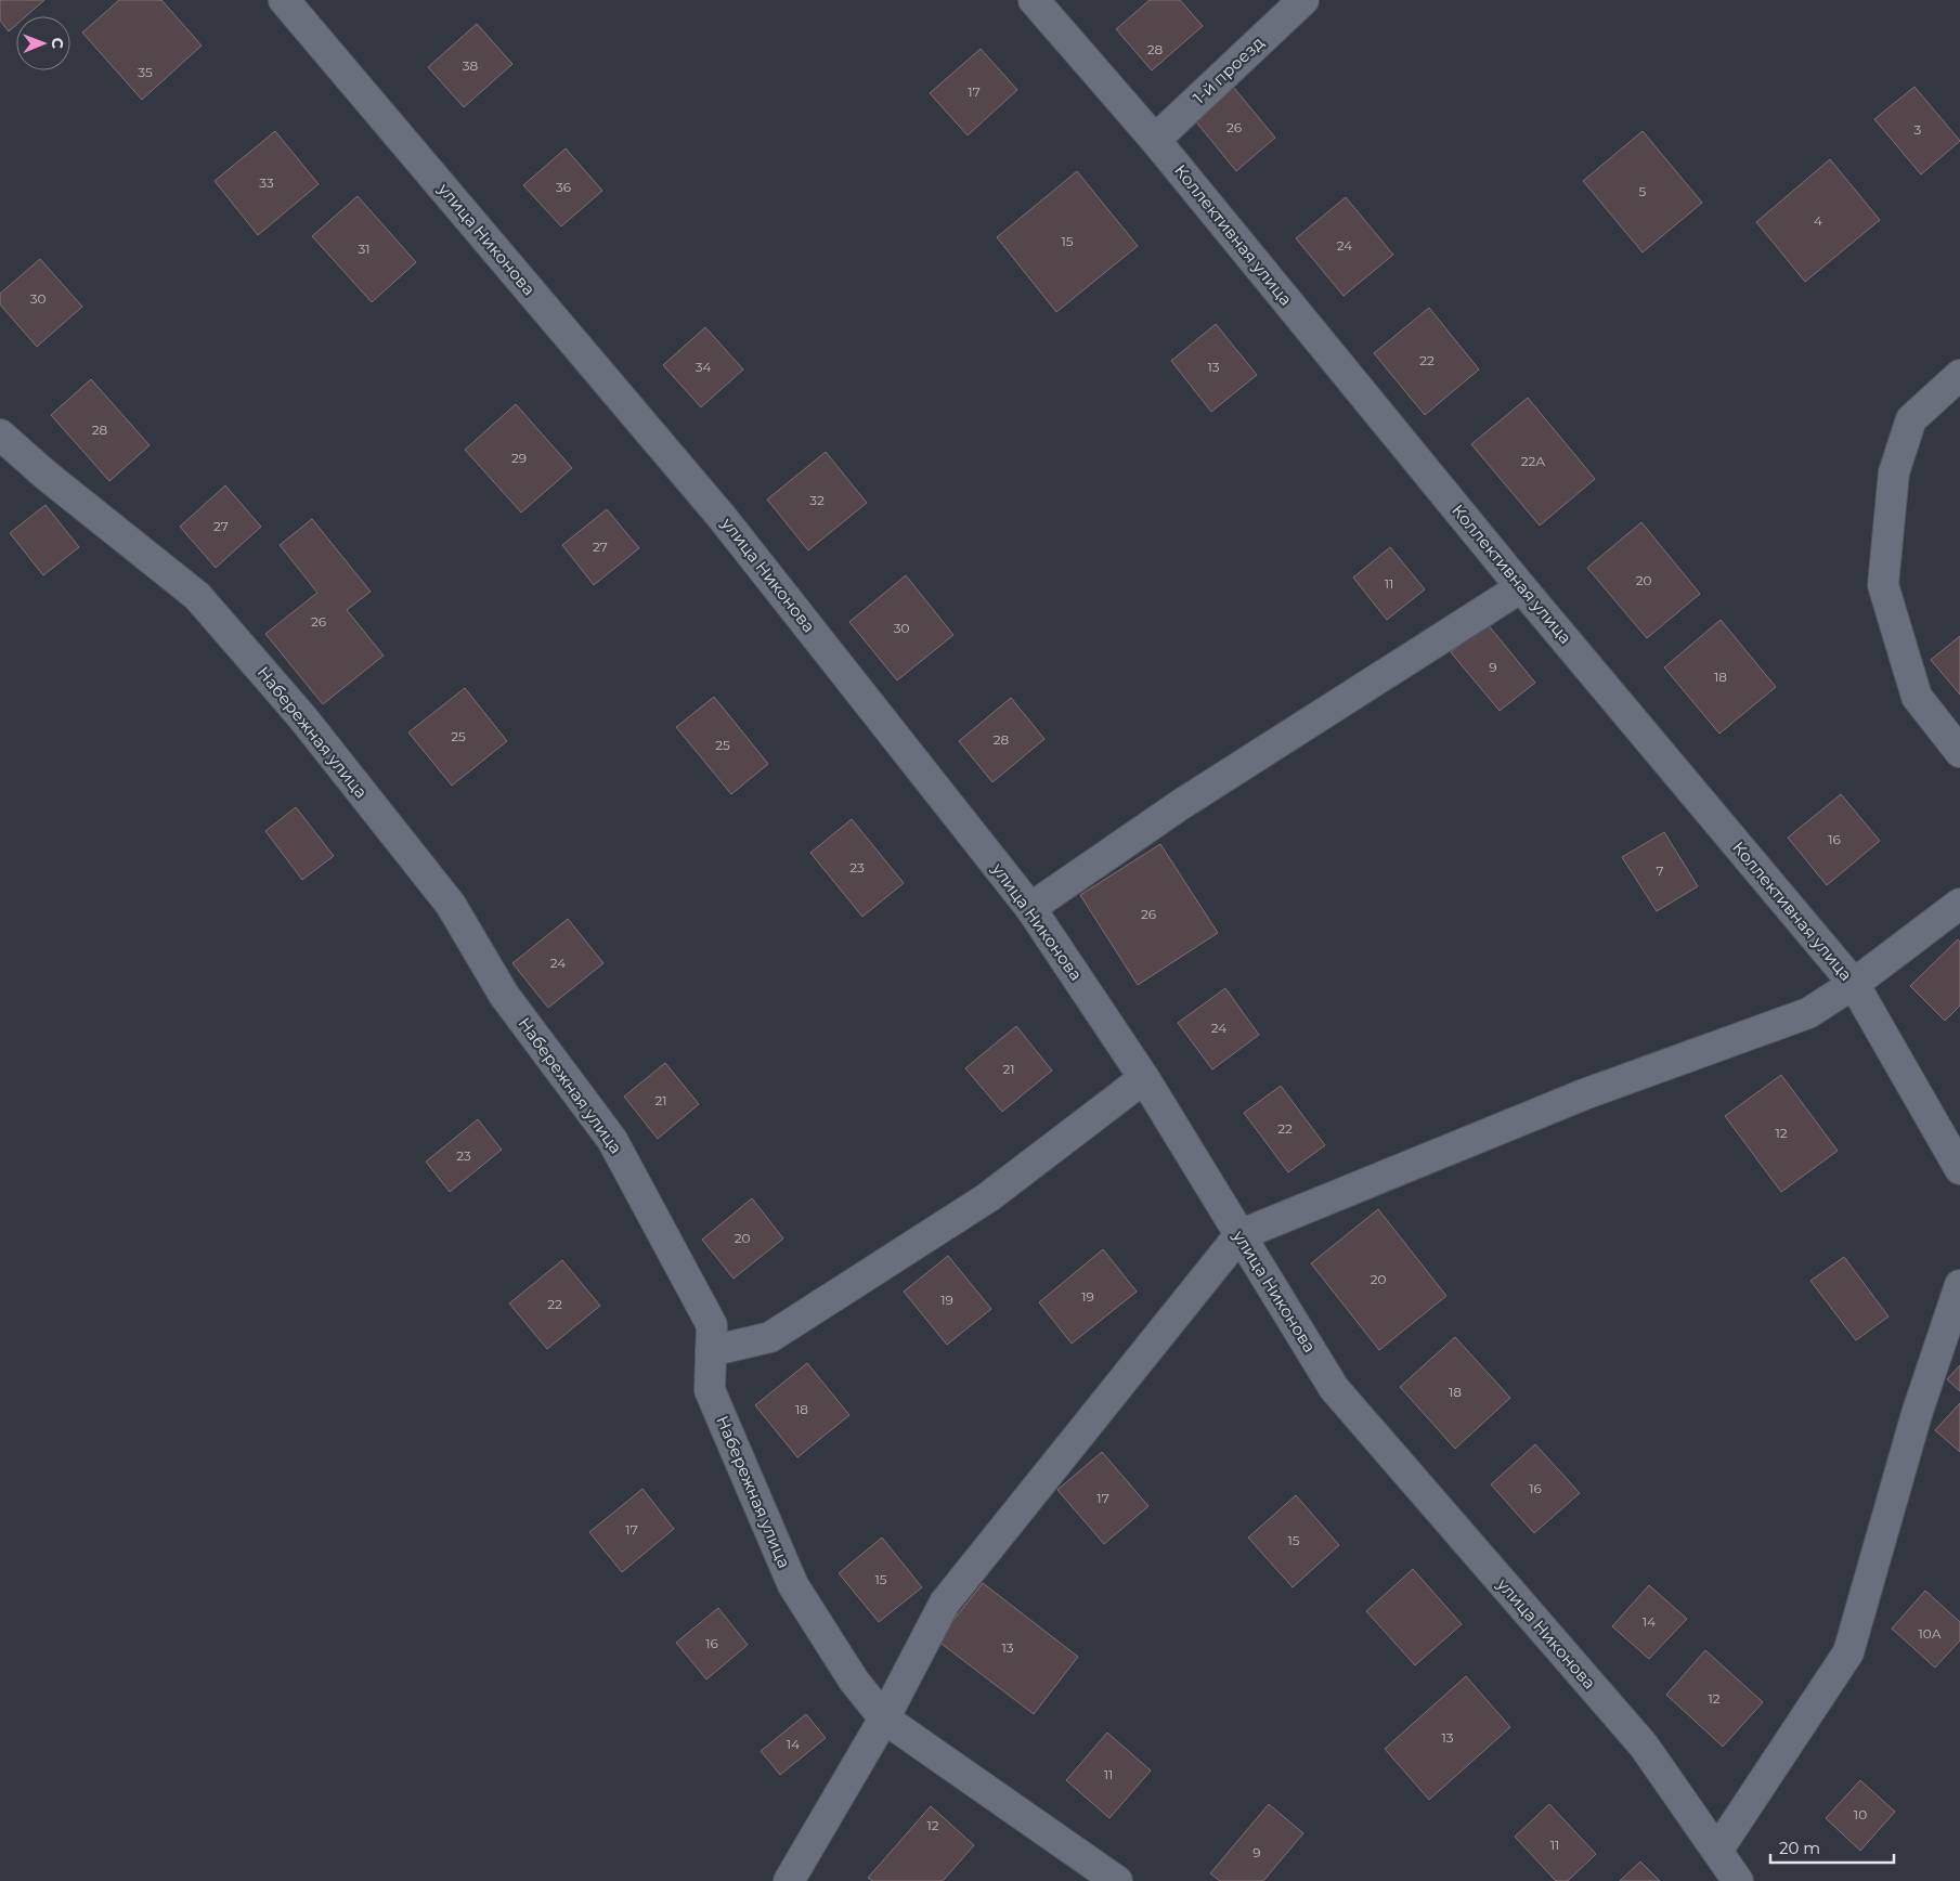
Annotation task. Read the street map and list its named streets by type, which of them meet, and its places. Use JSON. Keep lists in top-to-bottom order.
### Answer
{
  "streets": {
    "street": [
      "1-й проезд",
      "Коллективная улица",
      "улица Никонова",
      "Набережная улица"
    ]
  },
  "crossings": [
    ["1-й проезд", "Коллективная улица"]
  ],
  "house_numbers": [
    "28",
    "38",
    "35",
    "17",
    "26",
    "3",
    "33",
    "36",
    "5",
    "4",
    "15",
    "24",
    "31",
    "30",
    "22",
    "34",
    "13",
    "28",
    "29",
    "22А",
    "32",
    "27",
    "27",
    "20",
    "11",
    "26",
    "30",
    "9",
    "18",
    "25",
    "28",
    "25",
    "16",
    "23",
    "7",
    "26",
    "24",
    "24",
    "21",
    "21",
    "22",
    "12",
    "23",
    "20",
    "20",
    "19",
    "19",
    "22",
    "18",
    "18",
    "16",
    "17",
    "17",
    "15",
    "15",
    "14",
    "10А",
    "16",
    "13",
    "12",
    "13",
    "14",
    "11",
    "10",
    "12",
    "11",
    "9"
  ],
  "scale_bar": "20 m",
  "north": "right"
}
